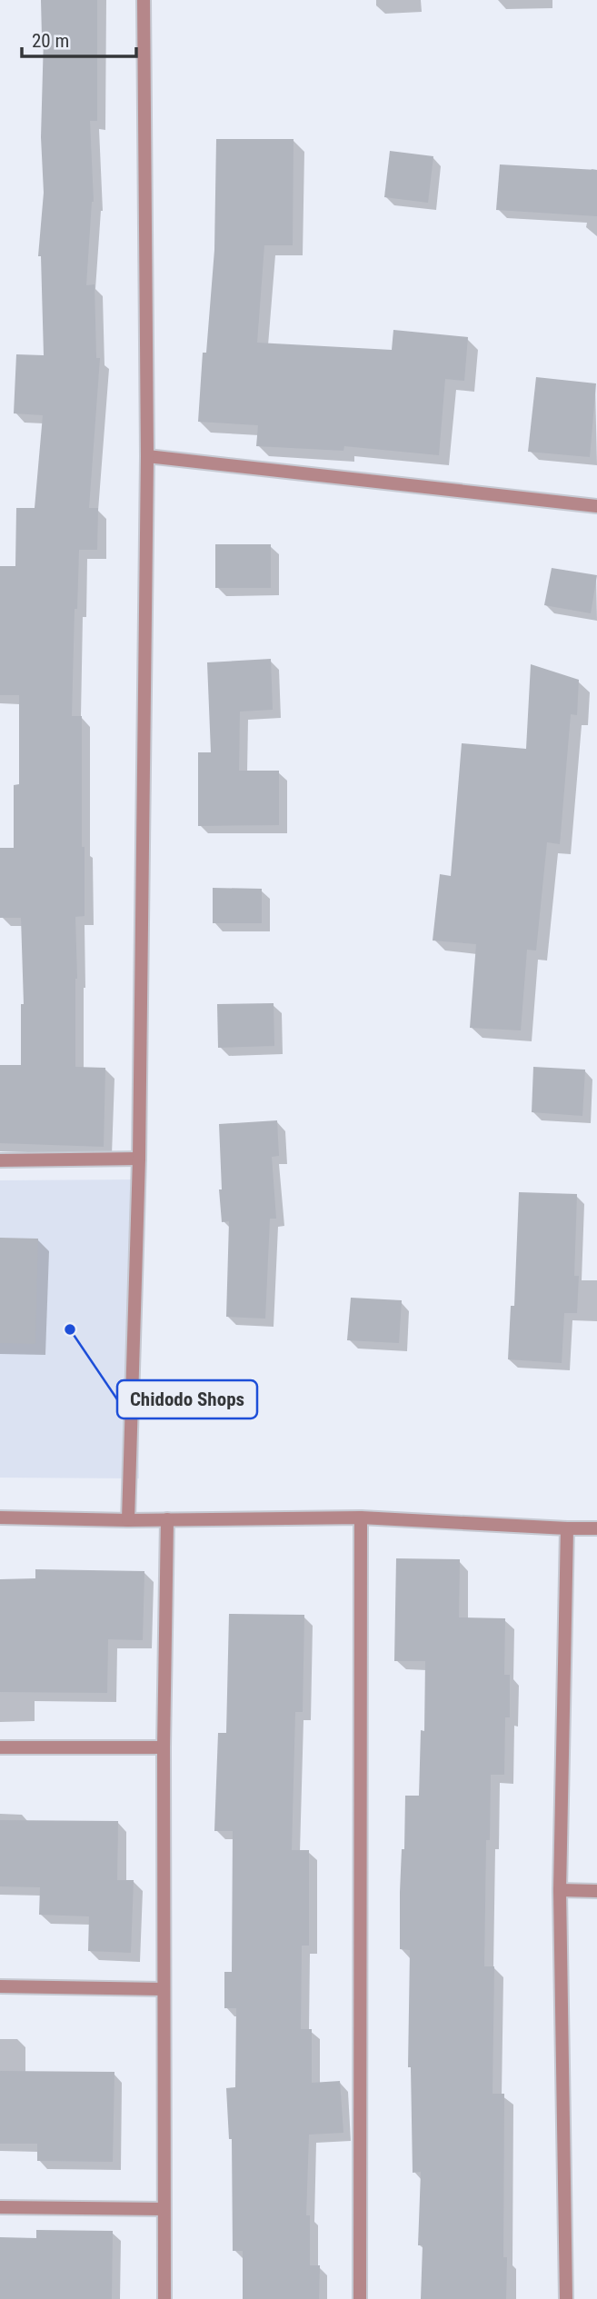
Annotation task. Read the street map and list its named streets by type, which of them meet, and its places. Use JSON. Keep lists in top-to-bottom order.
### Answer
{
  "places": ["Chidodo Shops"],
  "scale_bar": "20 m"
}
